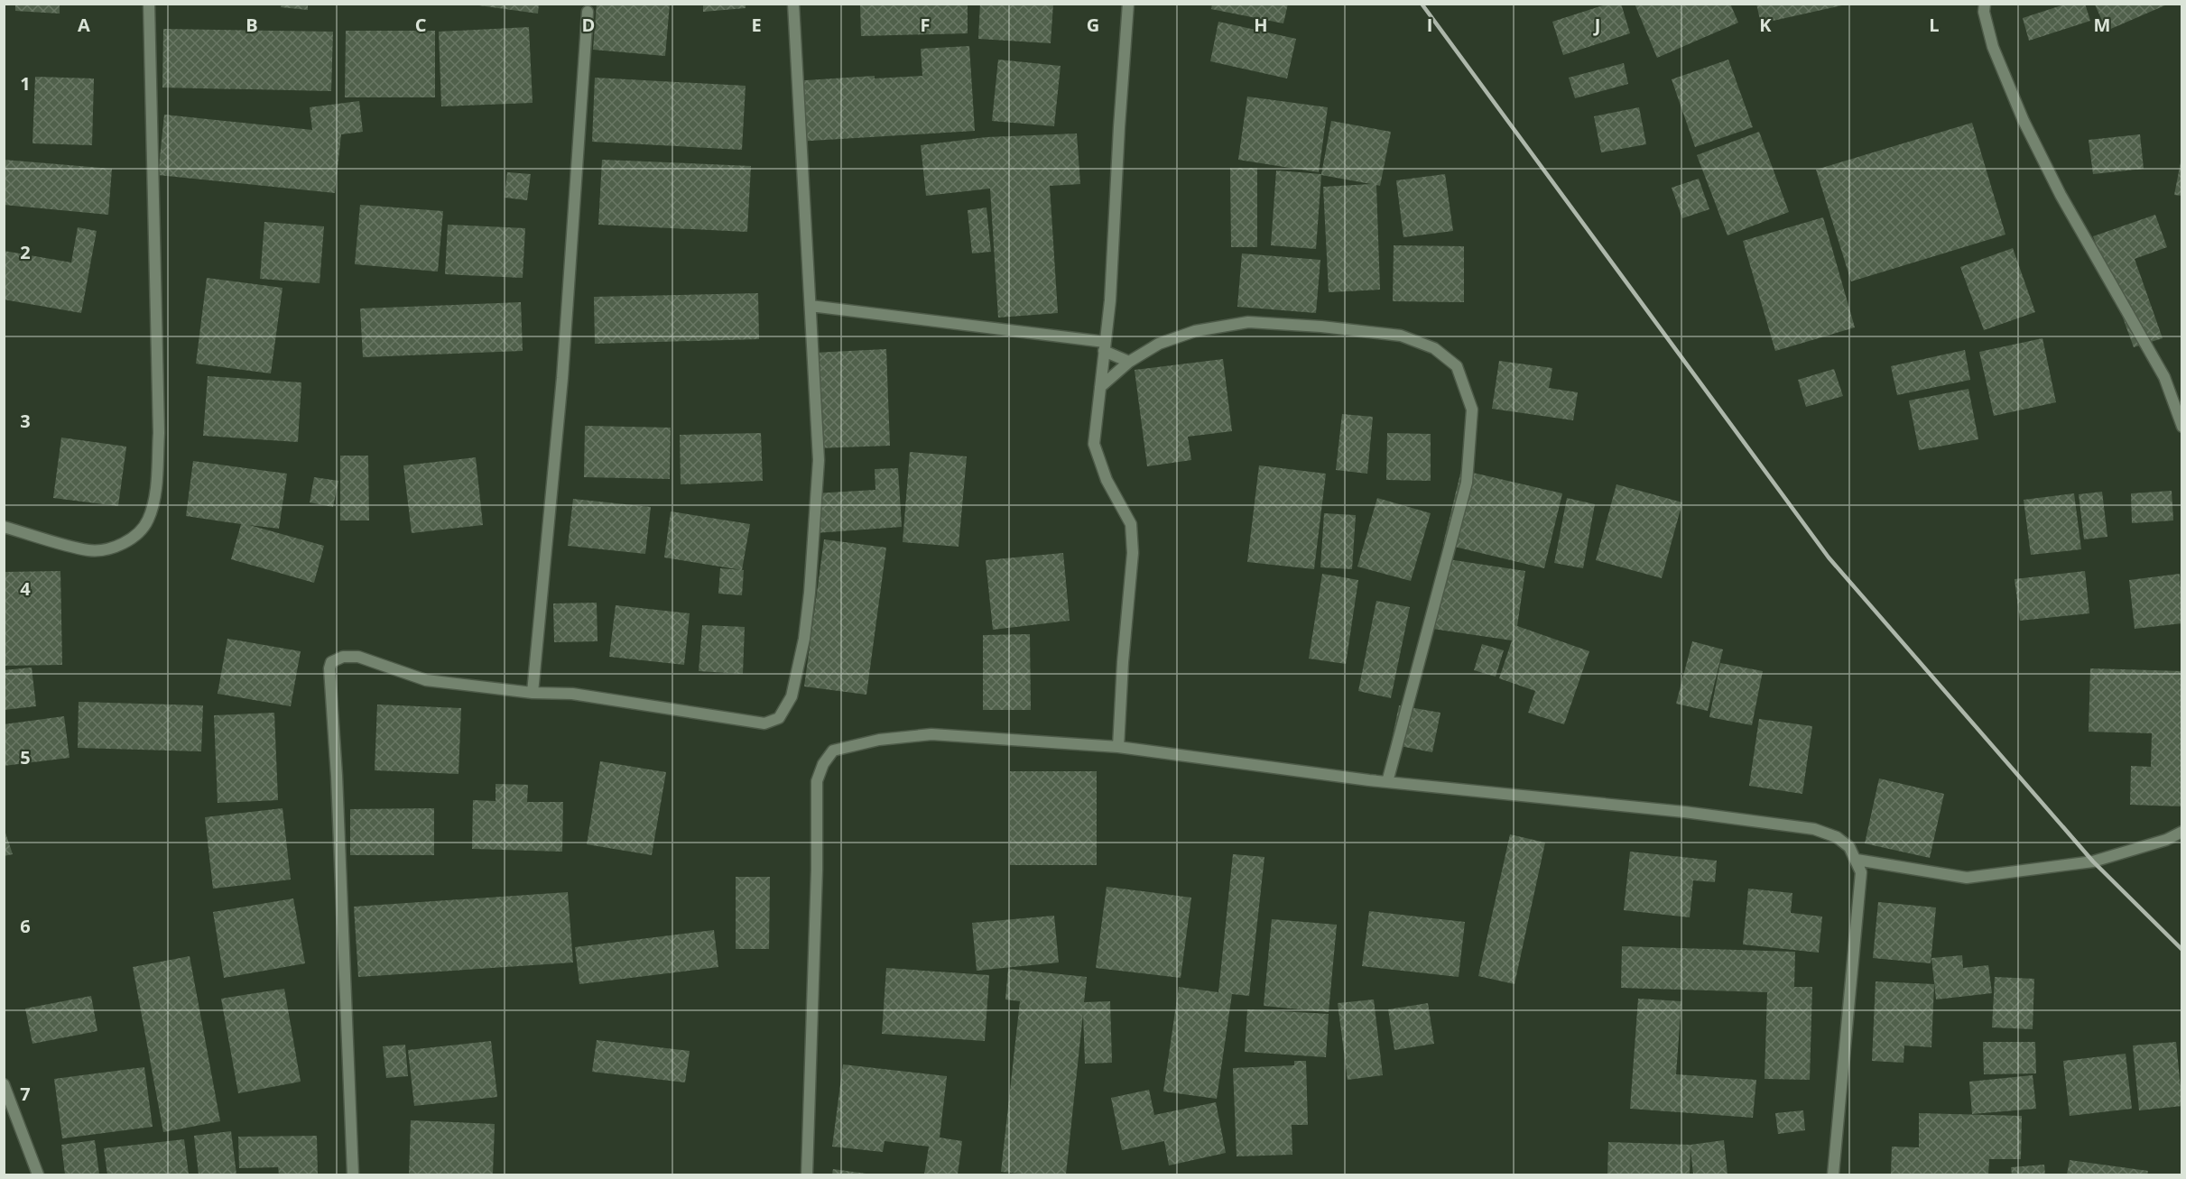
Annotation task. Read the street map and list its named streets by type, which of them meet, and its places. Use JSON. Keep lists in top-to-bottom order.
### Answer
{
  "grid": {
    "columns": [
      "A",
      "B",
      "C",
      "D",
      "E",
      "F",
      "G",
      "H",
      "I",
      "J",
      "K",
      "L",
      "M"
    ],
    "rows": [
      "1",
      "2",
      "3",
      "4",
      "5",
      "6",
      "7"
    ]
  }
}
